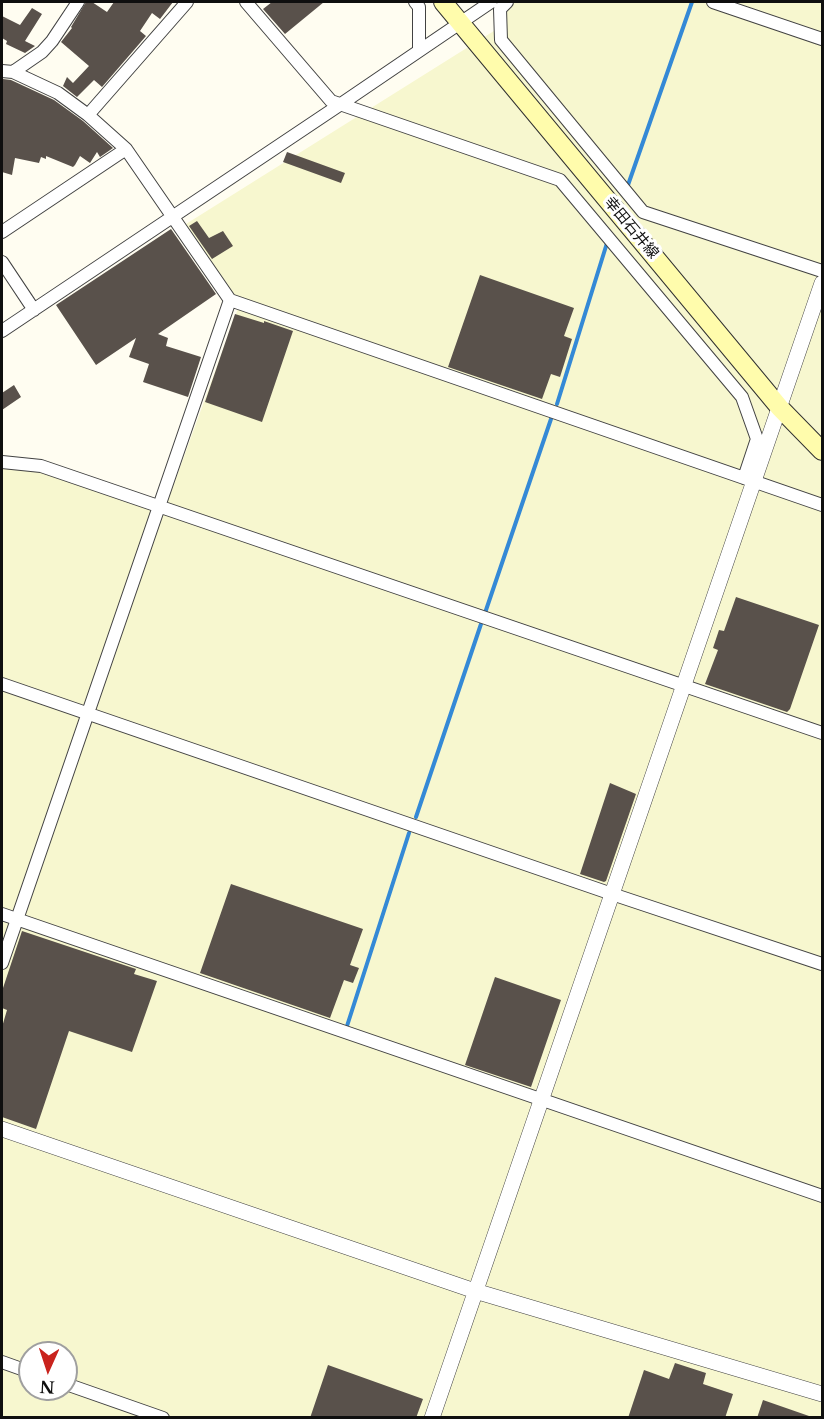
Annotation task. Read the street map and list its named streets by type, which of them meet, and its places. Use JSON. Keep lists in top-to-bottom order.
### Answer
{
  "streets": {
    "main road": ["幸田石井線"]
  },
  "north": "bottom"
}
